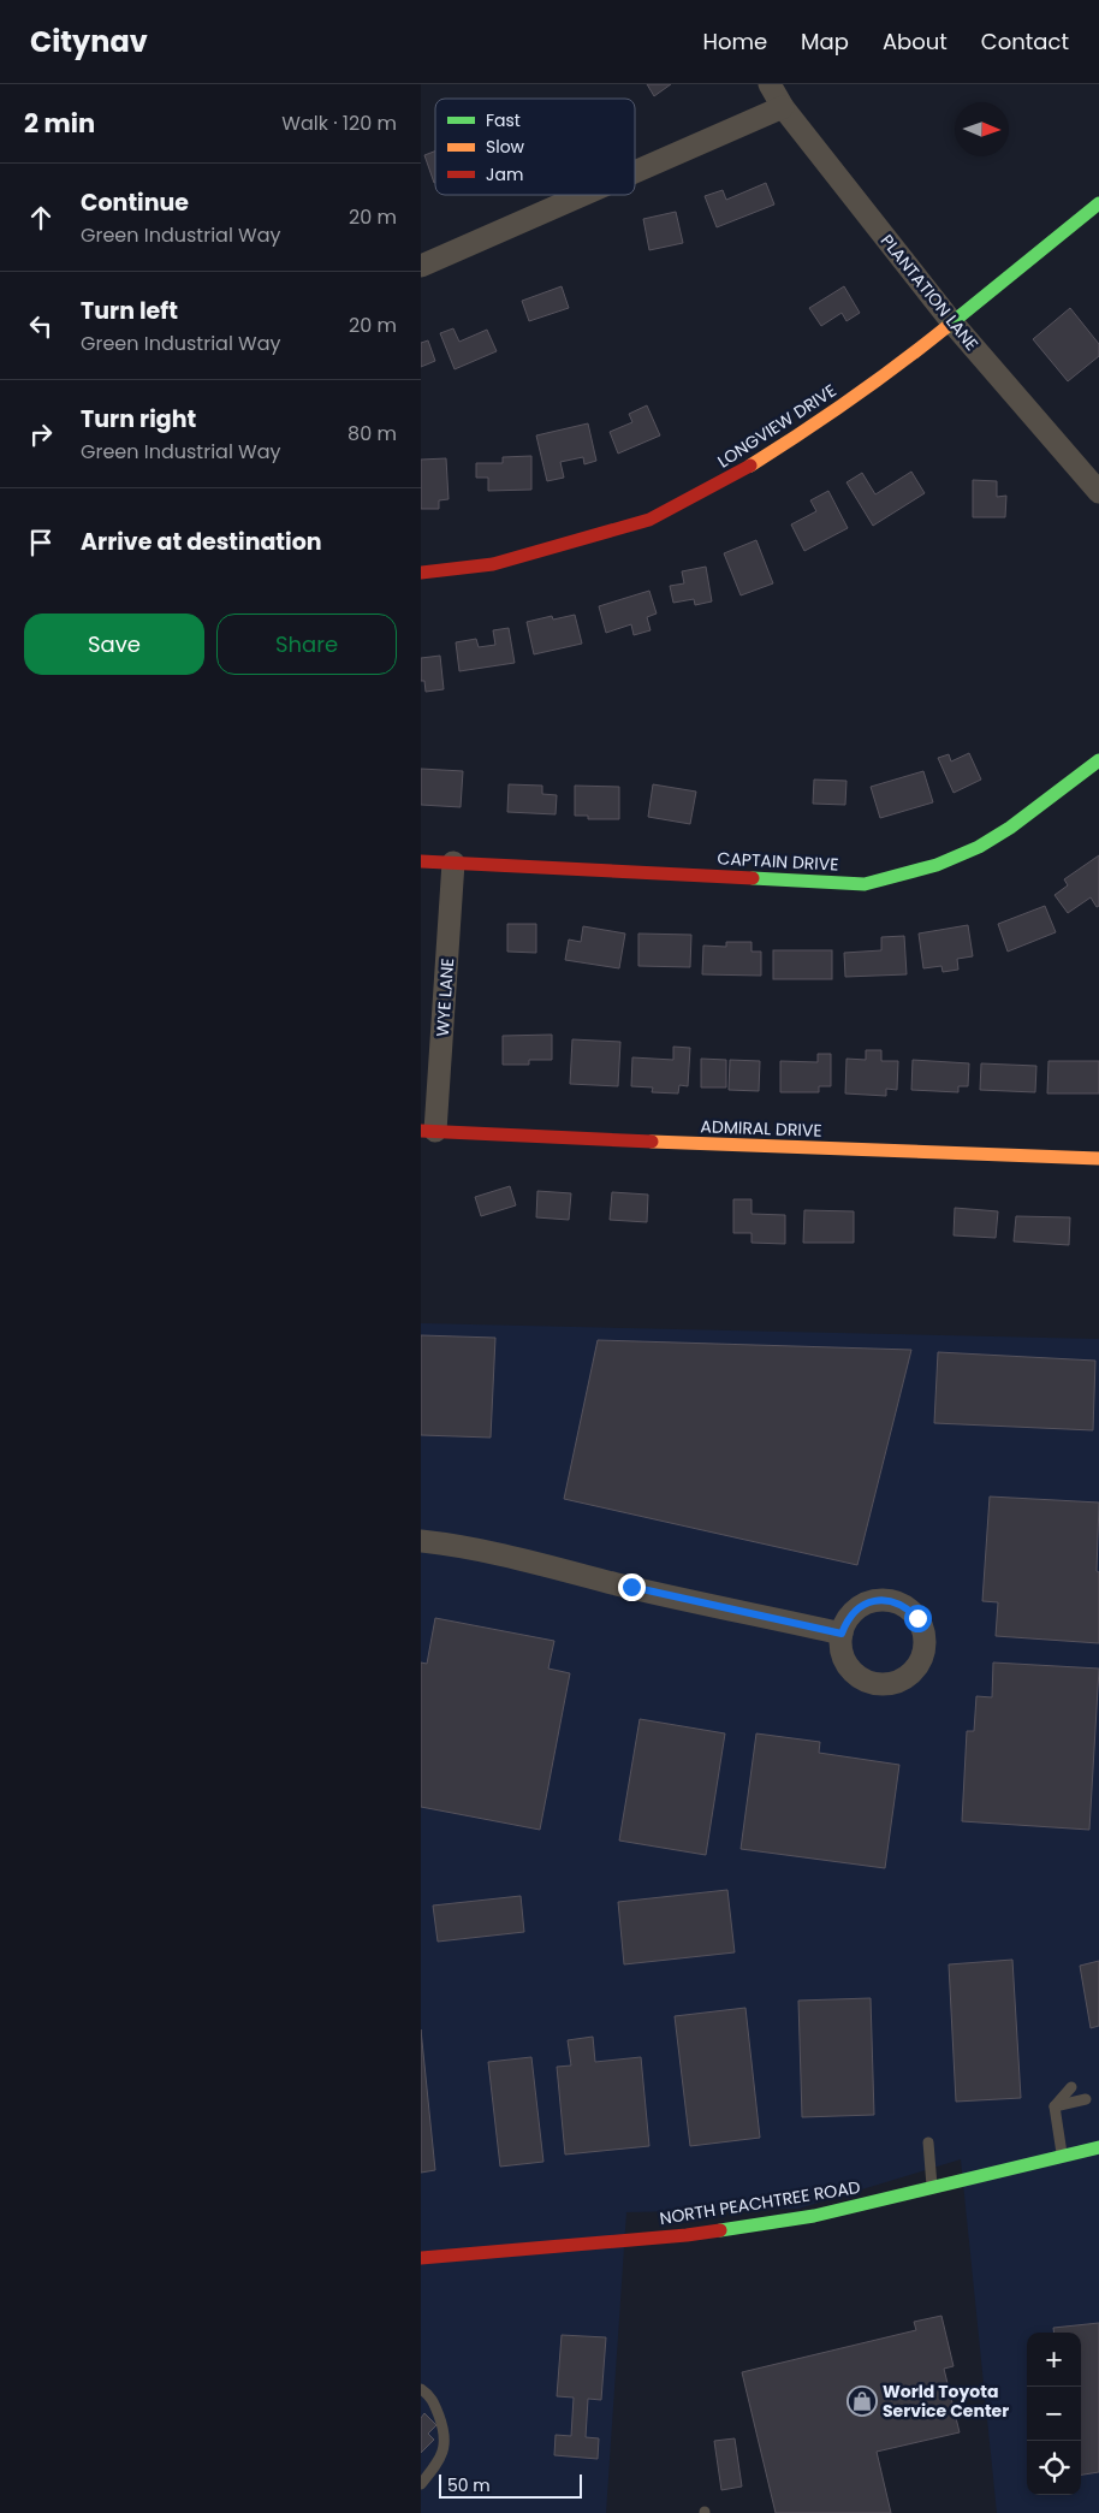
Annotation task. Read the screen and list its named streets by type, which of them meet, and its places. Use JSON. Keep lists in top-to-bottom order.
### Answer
{
  "streets": {
    "street": [
      "PLANTATION LANE",
      "LONGVIEW DRIVE",
      "CAPTAIN DRIVE",
      "WYE LANE",
      "ADMIRAL DRIVE",
      "NORTH PEACHTREE ROAD"
    ]
  },
  "crossings": [
    ["PLANTATION LANE", "LONGVIEW DRIVE"],
    ["CAPTAIN DRIVE", "WYE LANE"],
    ["WYE LANE", "ADMIRAL DRIVE"]
  ],
  "places": {
    "shop": ["World Toyota Service Center"]
  },
  "legend": ["Fast", "Slow", "Jam"],
  "scale_bar": "50 m",
  "north": "right",
  "page": {
    "header": "Citynav",
    "nav": [
      "Home",
      "Map",
      "About",
      "Contact"
    ],
    "heading": ["2 min", "Walk · 120 m"],
    "list": [
      ["Continue", "Green Industrial Way", "20 m"],
      ["Turn left", "Green Industrial Way", "20 m"],
      ["Turn right", "Green Industrial Way", "80 m"],
      "Arrive at destination"
    ],
    "buttons": ["Save", "Share"],
    "map_buttons": ["+", "−"],
    "scale": "50 m"
  }
}
